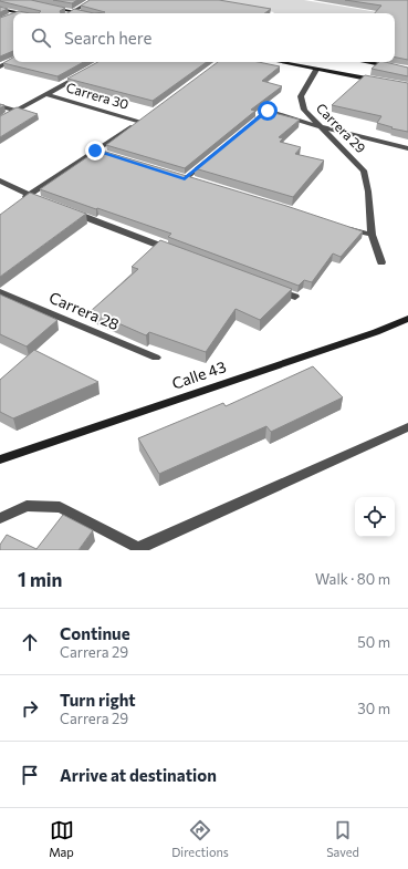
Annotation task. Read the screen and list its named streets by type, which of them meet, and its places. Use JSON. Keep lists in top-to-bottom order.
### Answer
{
  "streets": {
    "street": [
      "Carrera 30",
      "Carrera 29",
      "Carrera 28",
      "Calle 43"
    ]
  },
  "page": {
    "search": "Search here",
    "heading": ["1 min", "Walk · 80 m"],
    "list": [
      ["Continue", "Carrera 29", "50 m"],
      ["Turn right", "Carrera 29", "30 m"],
      "Arrive at destination"
    ],
    "nav": ["Map", "Directions", "Saved"]
  }
}
